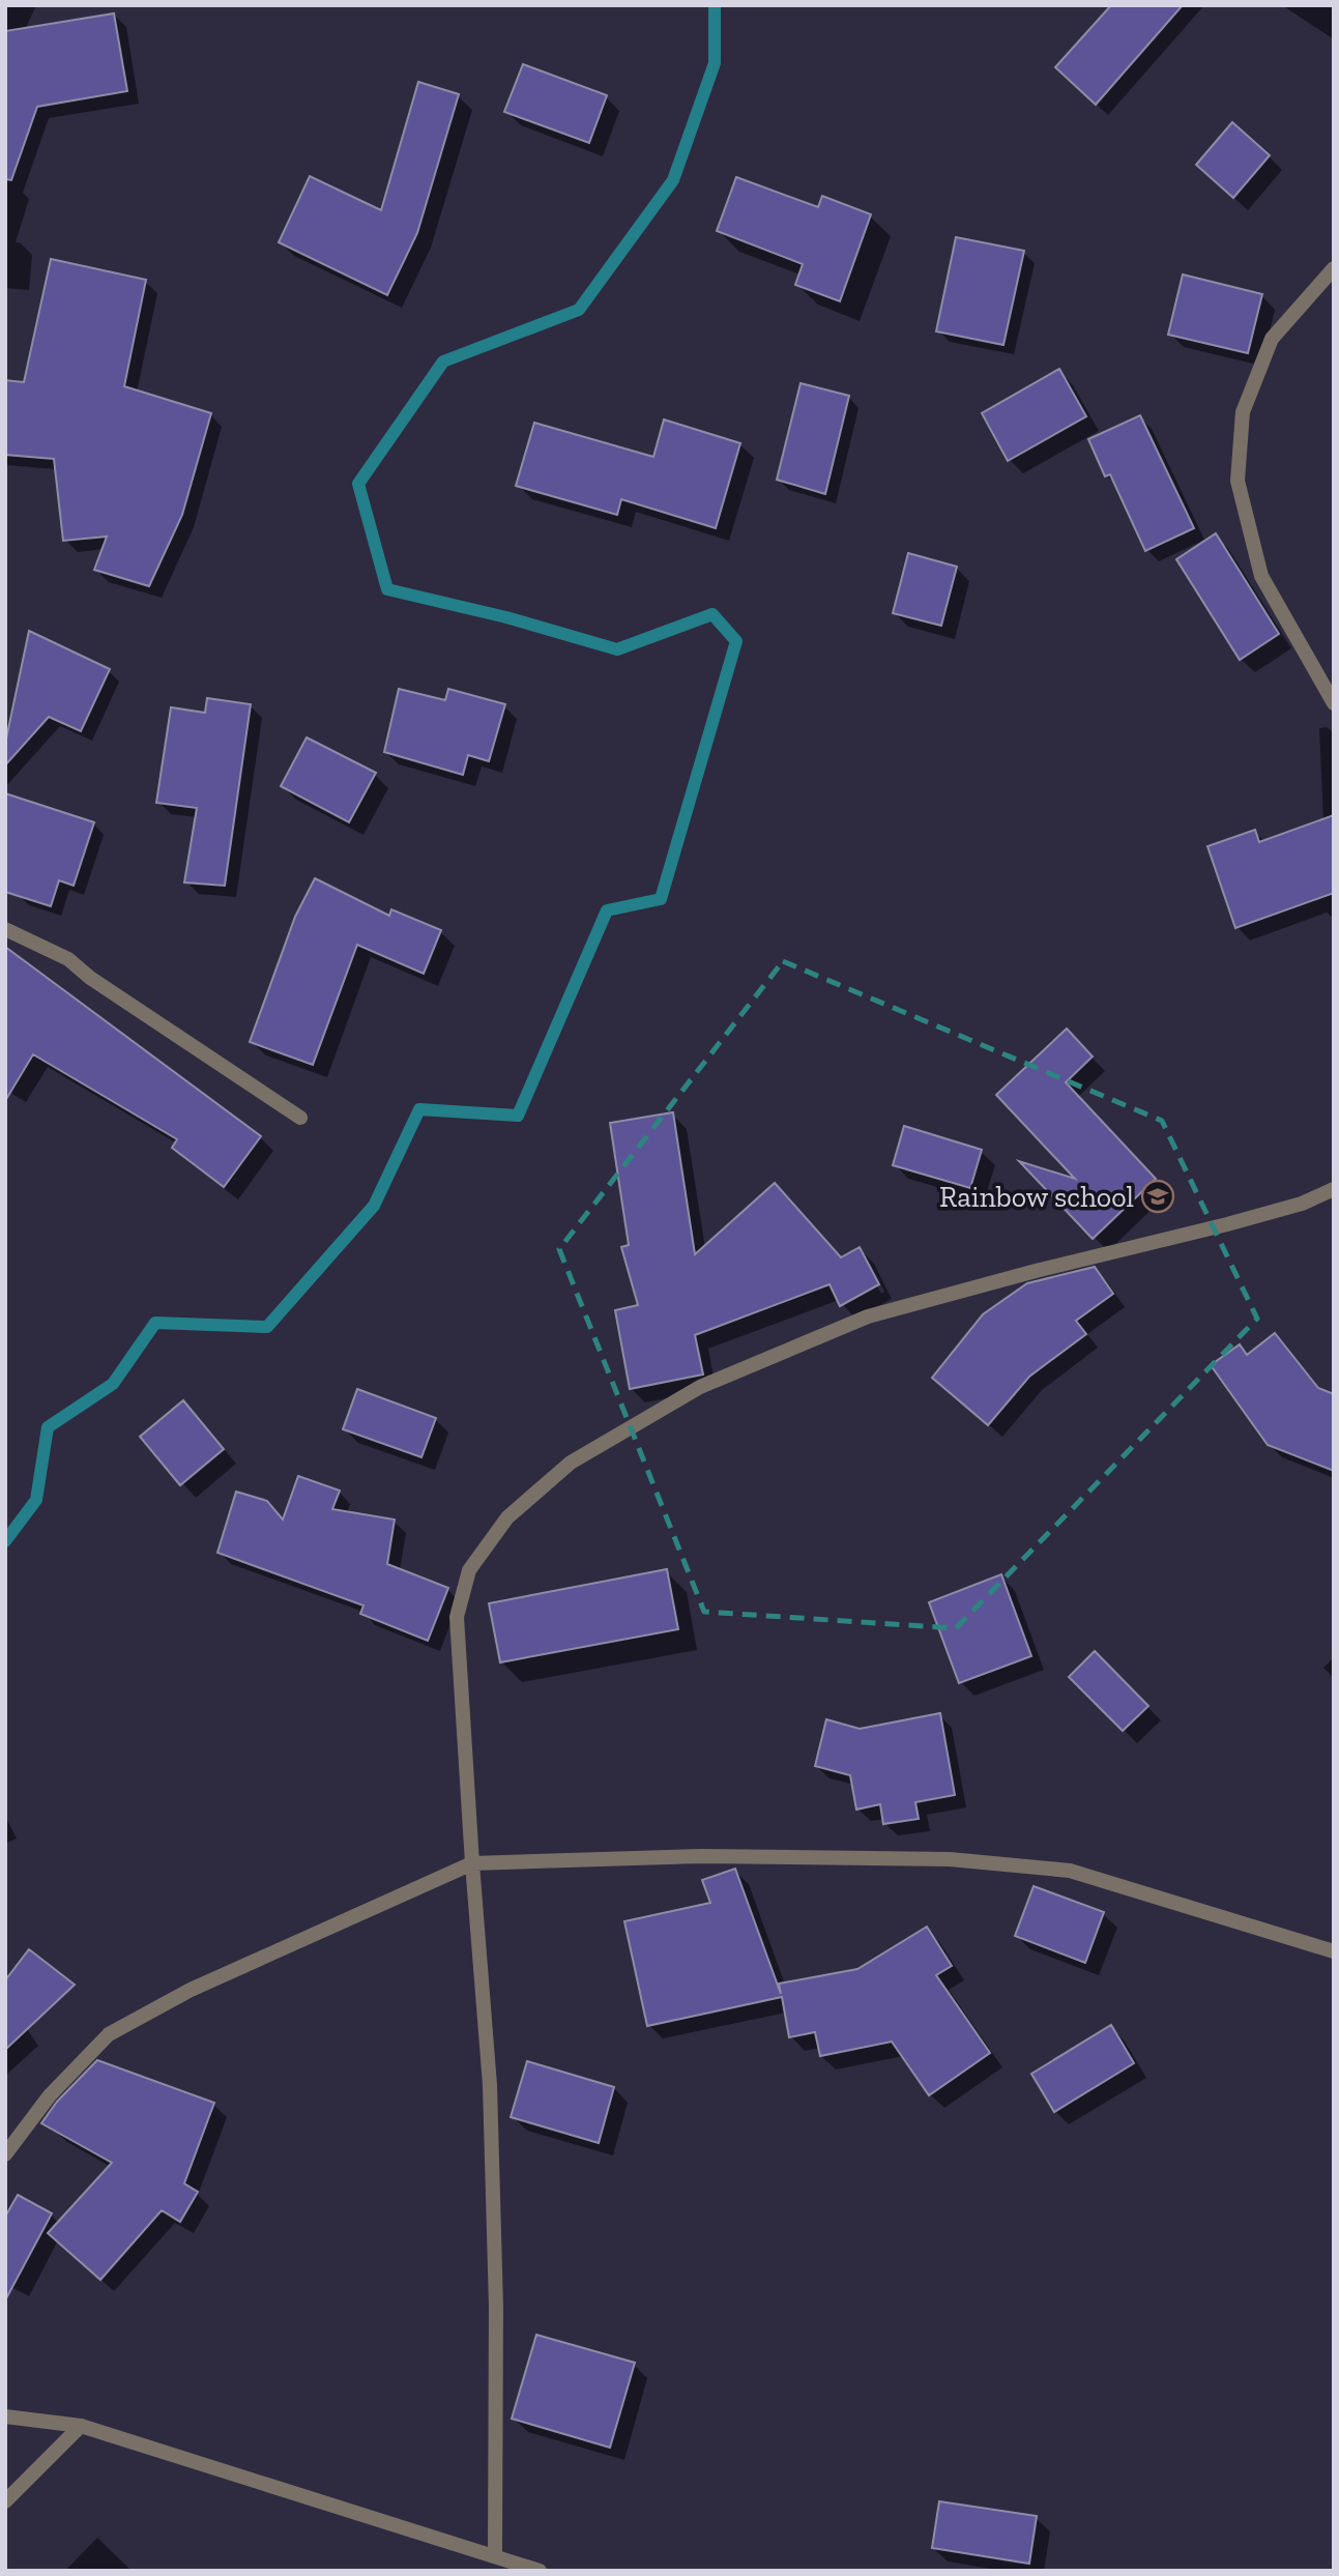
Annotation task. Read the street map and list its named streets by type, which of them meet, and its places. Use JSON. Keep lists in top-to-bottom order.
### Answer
{
  "places": {
    "school or university": ["Rainbow school"]
  }
}
